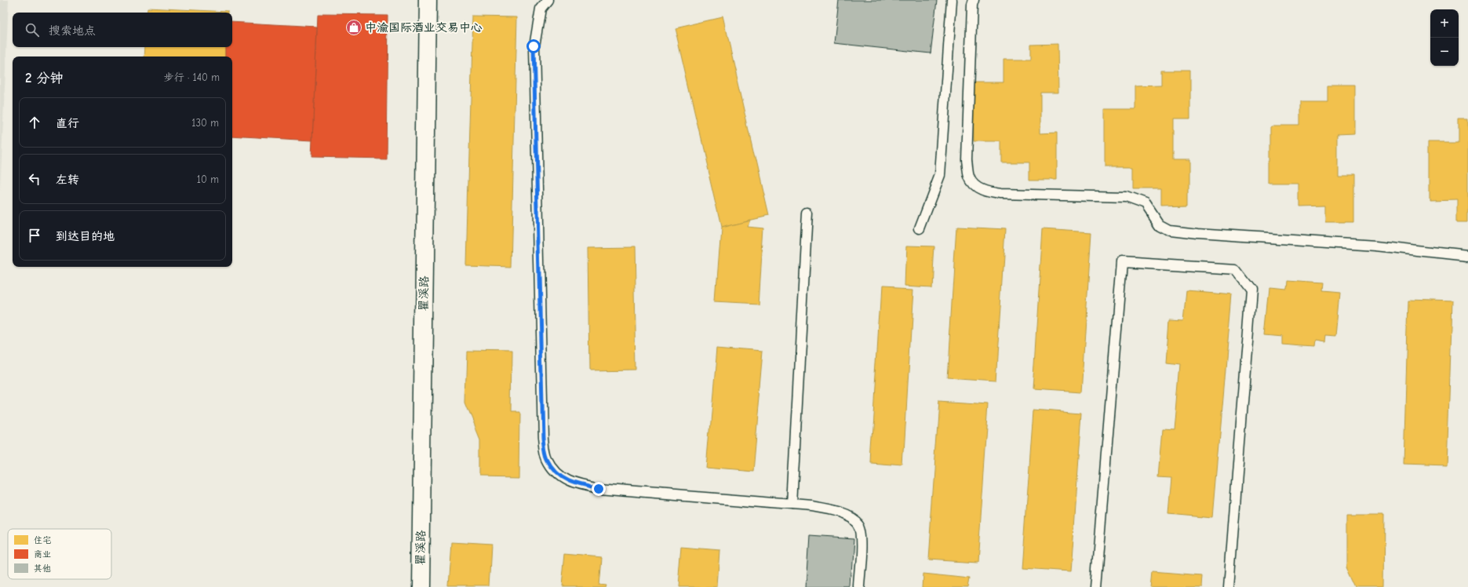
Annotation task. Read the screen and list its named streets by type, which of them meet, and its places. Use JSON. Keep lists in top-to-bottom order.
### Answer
{
  "streets": {
    "street": ["瞿溪路"]
  },
  "places": {
    "shop": ["中渝国际酒业交易中心"]
  },
  "legend": ["住宅", "商业", "其他"],
  "page": {
    "map_buttons": ["+", "−"],
    "search": "搜索地点",
    "heading": ["2 分钟", "步行 · 140 m"],
    "list": [
      ["直行", "130 m"],
      ["左转", "10 m"],
      "到达目的地"
    ]
  }
}
